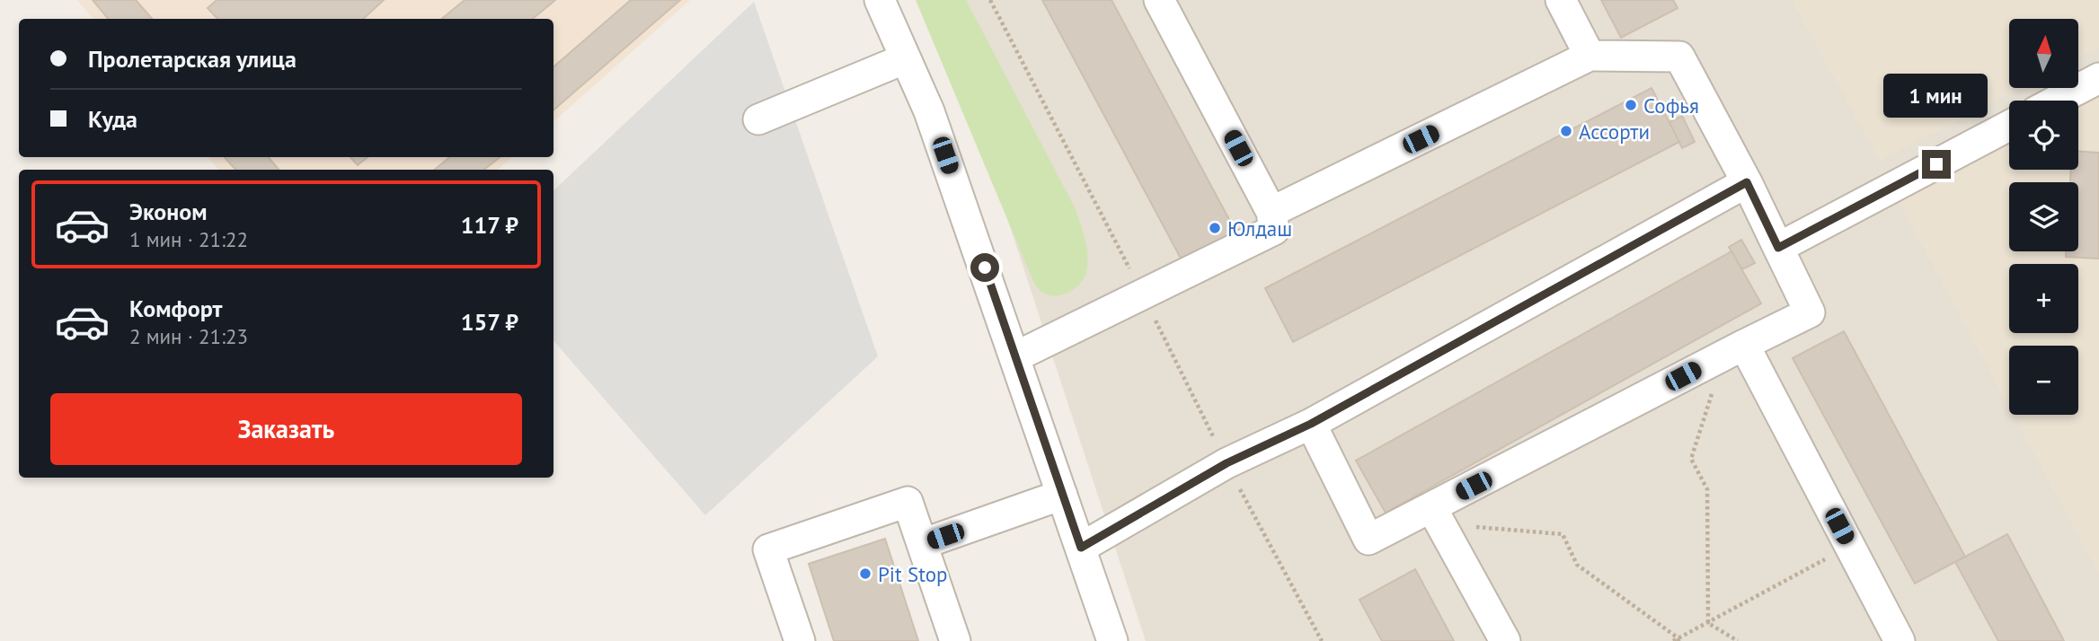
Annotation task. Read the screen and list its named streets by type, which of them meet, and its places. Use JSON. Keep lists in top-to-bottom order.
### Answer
{
  "places": [
    "Софья",
    "Ассорти",
    "Юлдаш",
    "Pit Stop"
  ],
  "north": "top",
  "page": {
    "map_buttons": ["+", "−"],
    "banner": ["Пролетарская улица", "Куда"],
    "bubble": "1 мин",
    "list": [
      {
        "name": "Эконом",
        "note": "1 мин · 21:22",
        "value": "117 ₽"
      },
      {
        "name": "Комфорт",
        "note": "2 мин · 21:23",
        "value": "157 ₽"
      }
    ],
    "buttons": "Заказать"
  }
}
